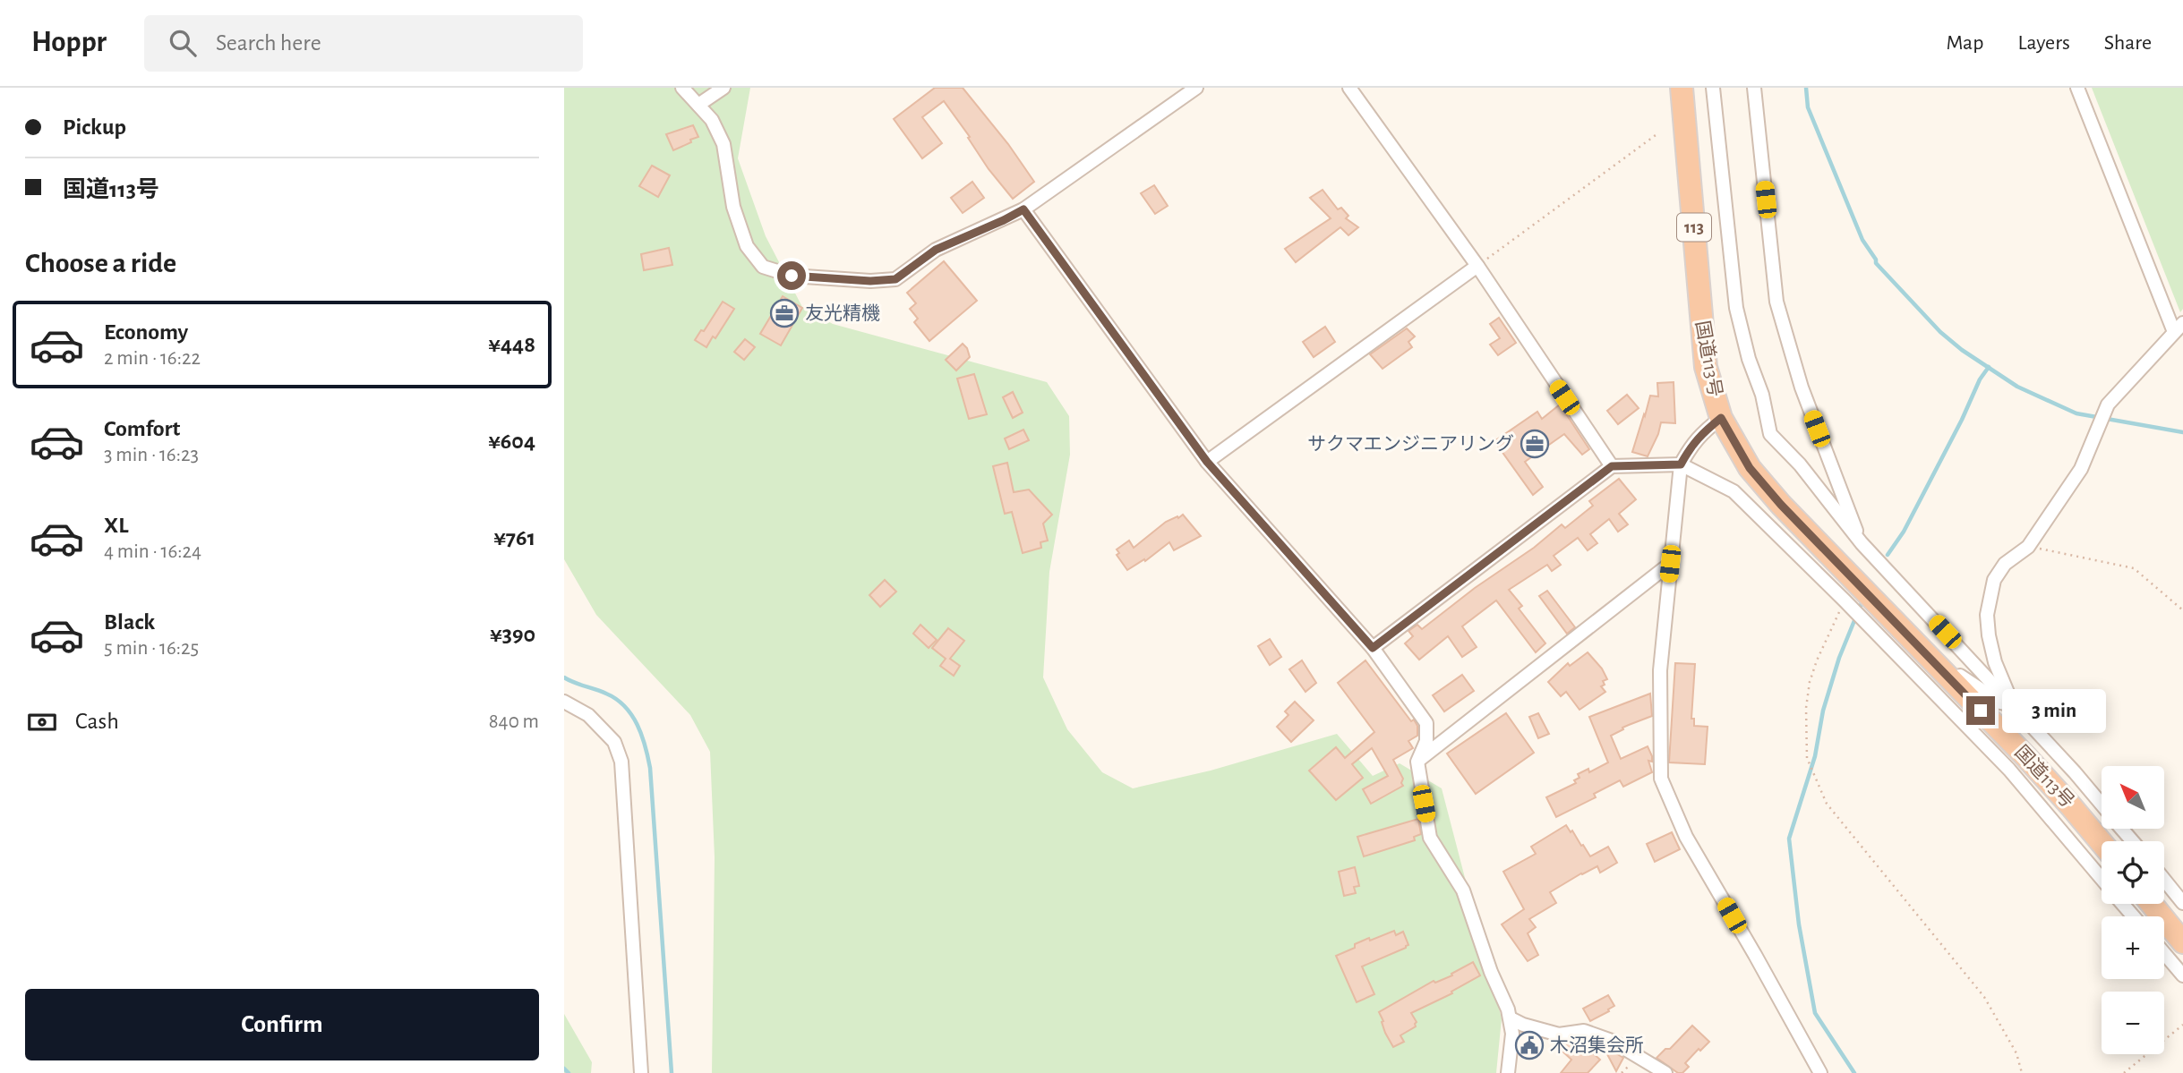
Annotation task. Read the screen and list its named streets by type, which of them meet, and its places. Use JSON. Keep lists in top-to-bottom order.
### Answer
{
  "streets": {
    "highway": ["113", "国道113号"]
  },
  "places": {
    "office": ["友光精機", "サクマエンジニアリング"],
    "public building": ["木沼集会所"]
  },
  "north": "top left",
  "page": {
    "header": "Hoppr",
    "search": "Search here",
    "nav": ["Map", "Layers", "Share"],
    "banner": ["Pickup", "国道113号"],
    "heading": "Choose a ride",
    "list": [
      {
        "name": "Economy",
        "note": "2 min · 16:22",
        "value": "¥448"
      },
      {
        "name": "Comfort",
        "note": "3 min · 16:23",
        "value": "¥604"
      },
      {
        "name": "XL",
        "note": "4 min · 16:24",
        "value": "¥761"
      },
      {
        "name": "Black",
        "note": "5 min · 16:25",
        "value": "¥390"
      }
    ],
    "pay": ["Cash", "840 m"],
    "bubble": "3 min",
    "map_buttons": ["+", "−"],
    "buttons": "Confirm"
  }
}
